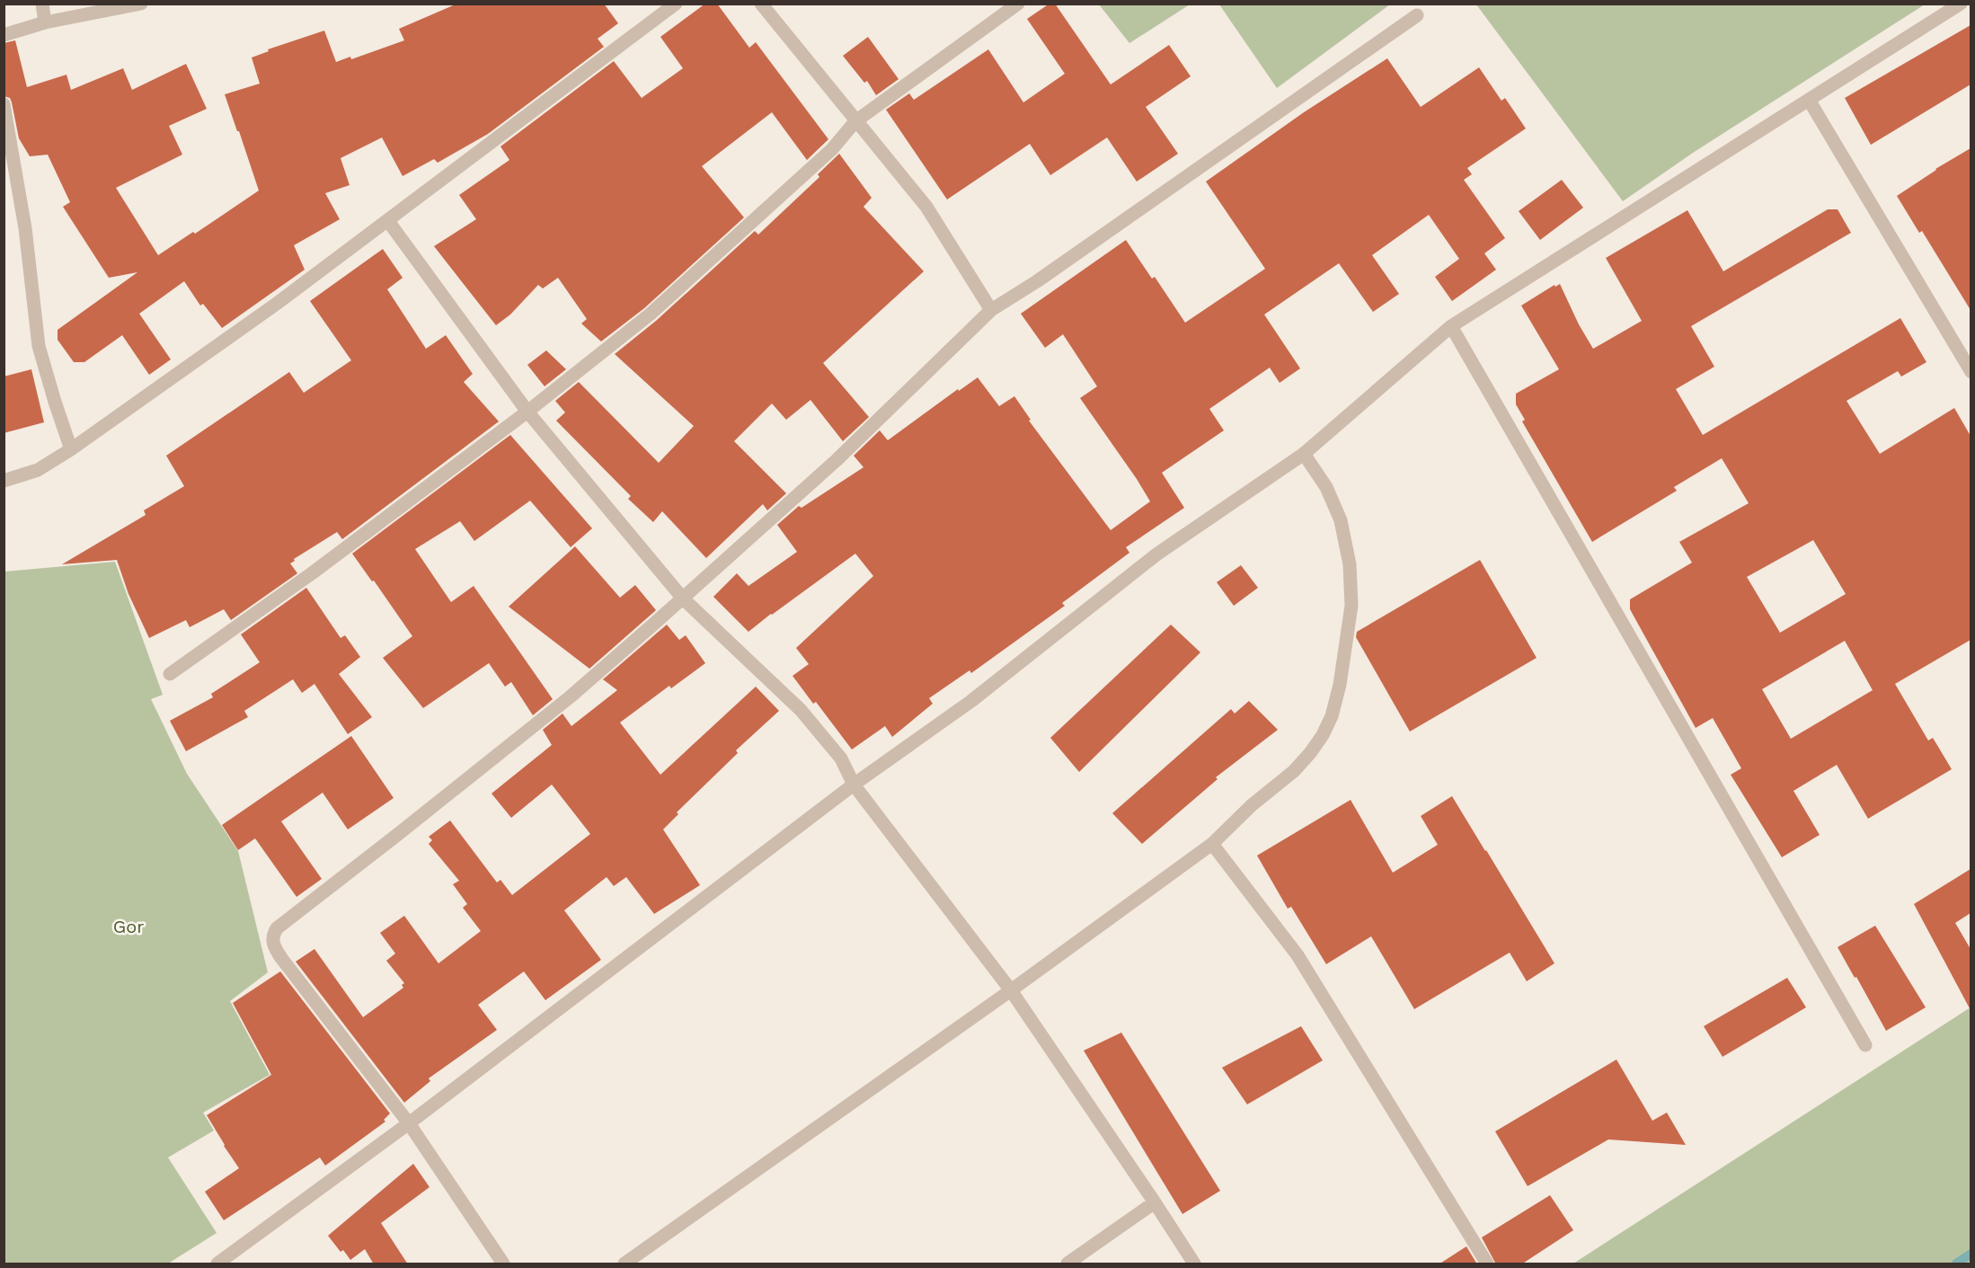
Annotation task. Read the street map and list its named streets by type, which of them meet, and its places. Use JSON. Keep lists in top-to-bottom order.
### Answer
{
  "parks": ["Gor"]
}
